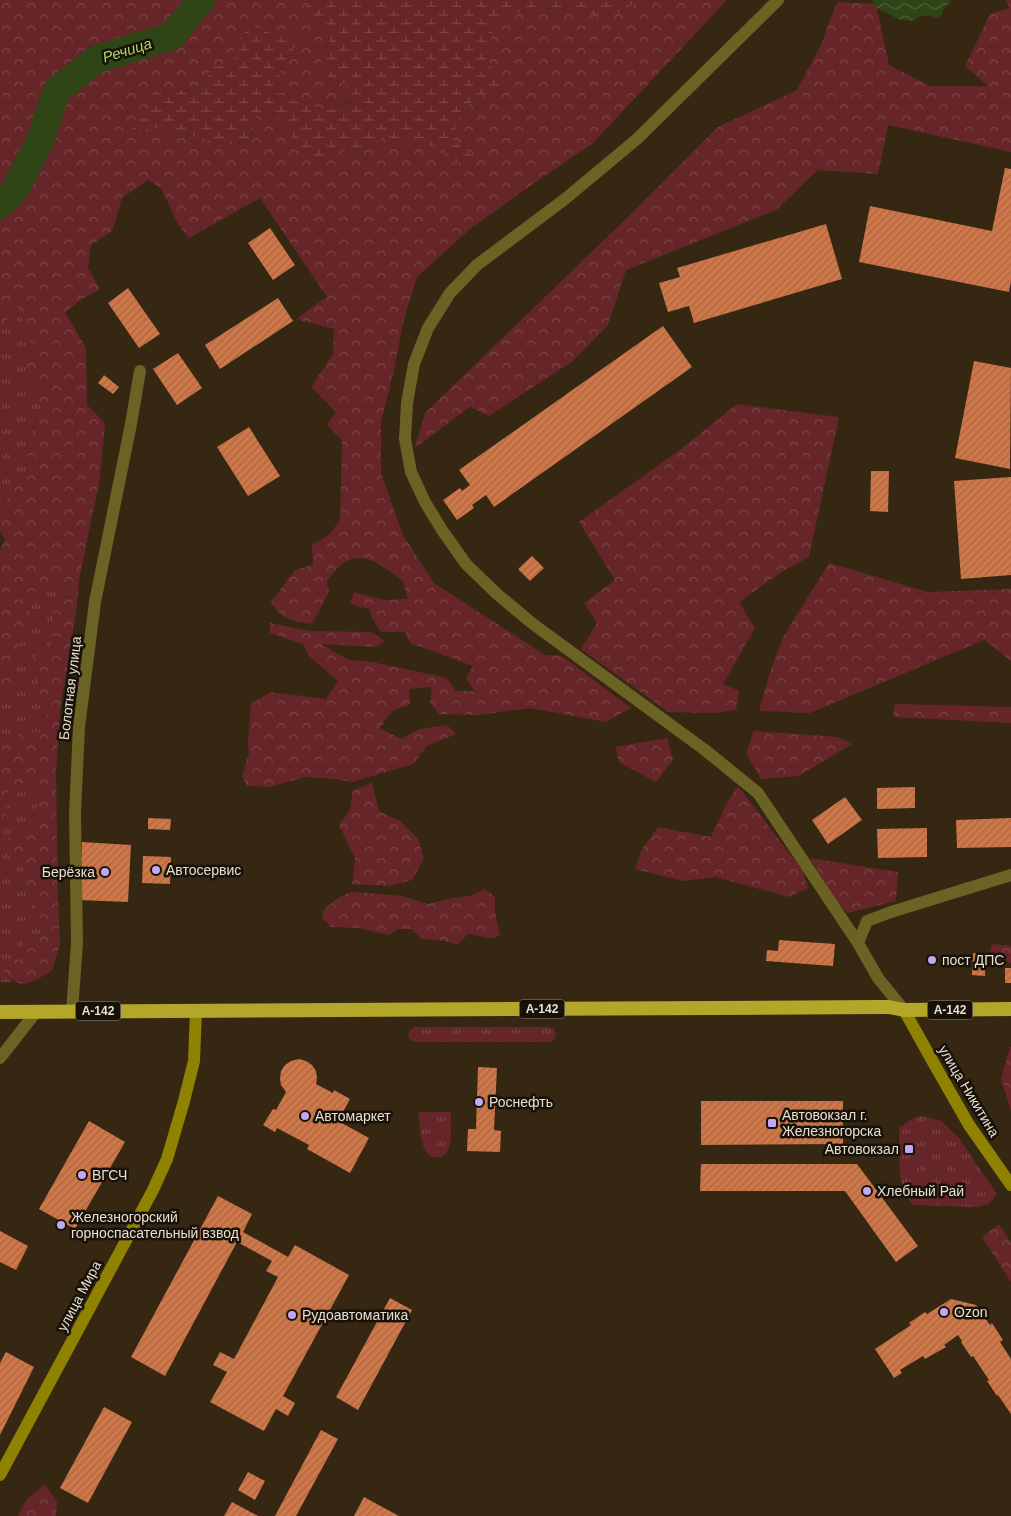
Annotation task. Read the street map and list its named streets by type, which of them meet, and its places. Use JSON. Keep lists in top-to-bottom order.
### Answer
{
  "streets": {
    "highway": ["А-142"],
    "main road": ["улица Никитина", "улица Мира"],
    "street": ["Болотная улица"]
  },
  "crossings": [
    ["Болотная улица", "А-142"],
    ["А-142", "улица Никитина"],
    ["А-142", "улица Мира"]
  ],
  "water": ["Речица"],
  "places": {
    "other": [
      "Автосервис",
      "Берёзка",
      "пост ДПС",
      "Роснефть",
      "Автомаркет",
      "ВГСЧ",
      "Хлебный Рай",
      "Железногорский горноспасательный взвод",
      "Ozon",
      "Рудоавтоматика"
    ],
    "transit": ["Автовокзал г. Железногорска", "Автовокзал"]
  }
}
